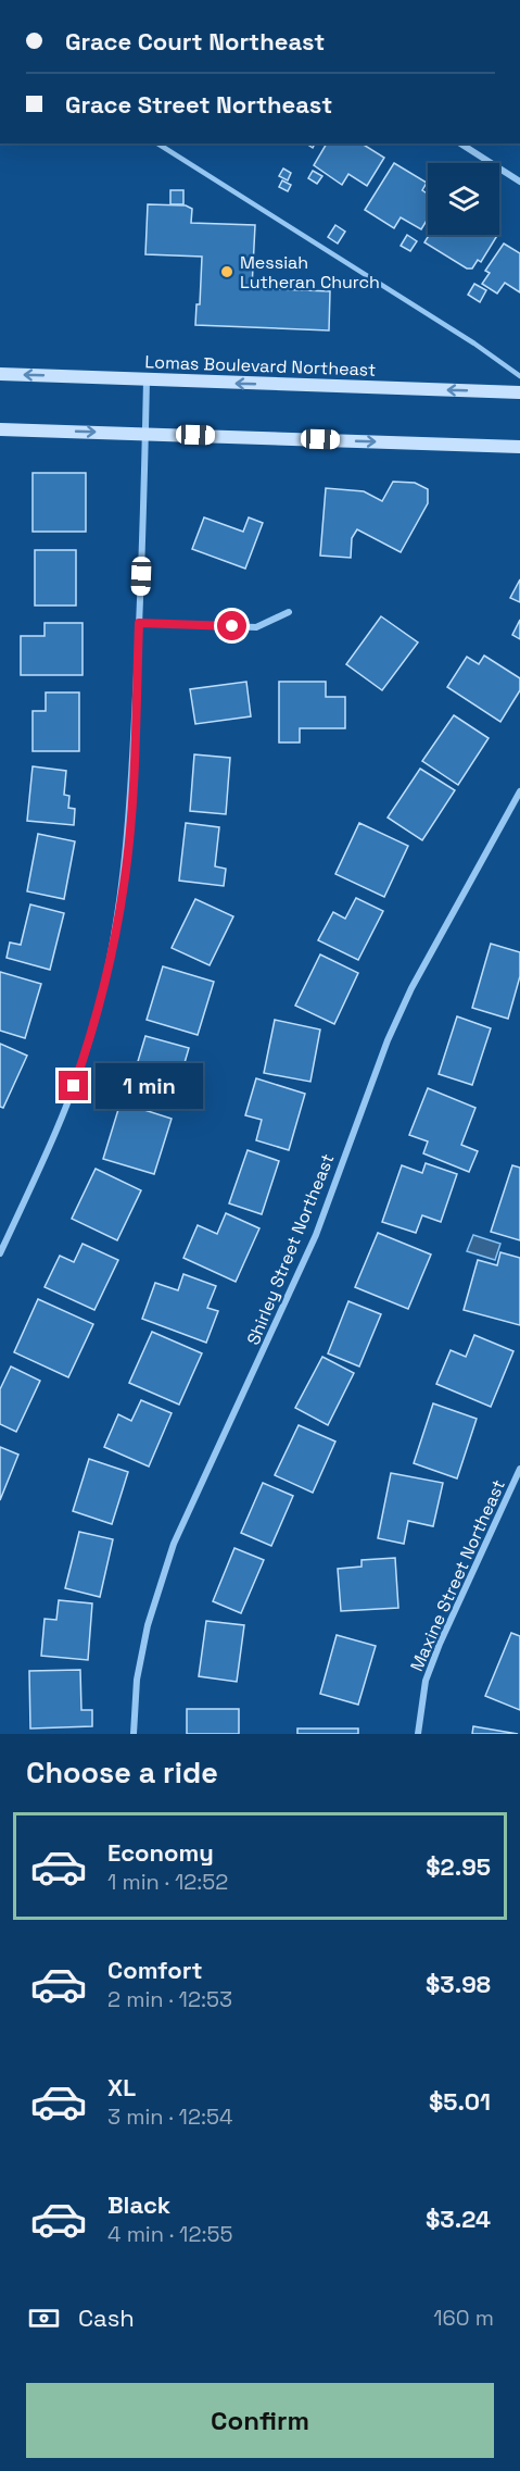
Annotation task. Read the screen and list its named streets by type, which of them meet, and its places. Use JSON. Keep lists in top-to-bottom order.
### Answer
{
  "streets": {
    "main road": ["Lomas Boulevard Northeast"],
    "street": ["Shirley Street Northeast", "Maxine Street Northeast"]
  },
  "places": ["Messiah Lutheran Church"],
  "page": {
    "banner": ["Grace Court Northeast", "Grace Street Northeast"],
    "bubble": "1 min",
    "heading": "Choose a ride",
    "list": [
      {
        "name": "Economy",
        "note": "1 min · 12:52",
        "value": "$2.95"
      },
      {
        "name": "Comfort",
        "note": "2 min · 12:53",
        "value": "$3.98"
      },
      {
        "name": "XL",
        "note": "3 min · 12:54",
        "value": "$5.01"
      },
      {
        "name": "Black",
        "note": "4 min · 12:55",
        "value": "$3.24"
      }
    ],
    "pay": ["Cash", "160 m"],
    "buttons": "Confirm"
  }
}
